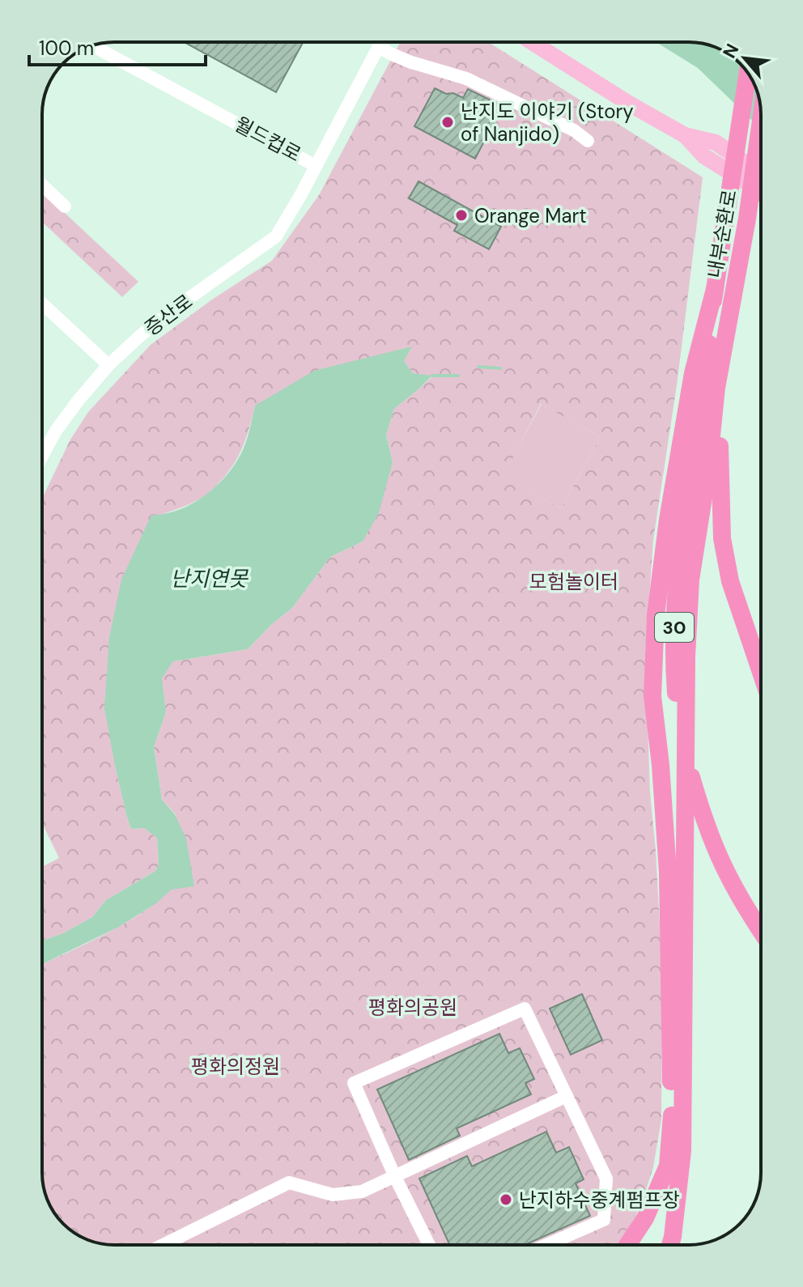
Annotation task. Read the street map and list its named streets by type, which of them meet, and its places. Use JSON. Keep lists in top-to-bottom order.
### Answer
{
  "streets": {
    "highway": ["내부순환로", "30"],
    "lane": ["월드컵로", "증산로"]
  },
  "crossings": [
    ["월드컵로", "증산로"],
    ["내부순환로", "30"]
  ],
  "water": ["난지연못"],
  "parks": ["모험놀이터", "평화의공원", "평화의정원"],
  "places": ["난지도 이야기 (Story of Nanjido)", "Orange Mart", "난지하수중계펌프장"],
  "scale_bar": "100 m",
  "north": "top left"
}
